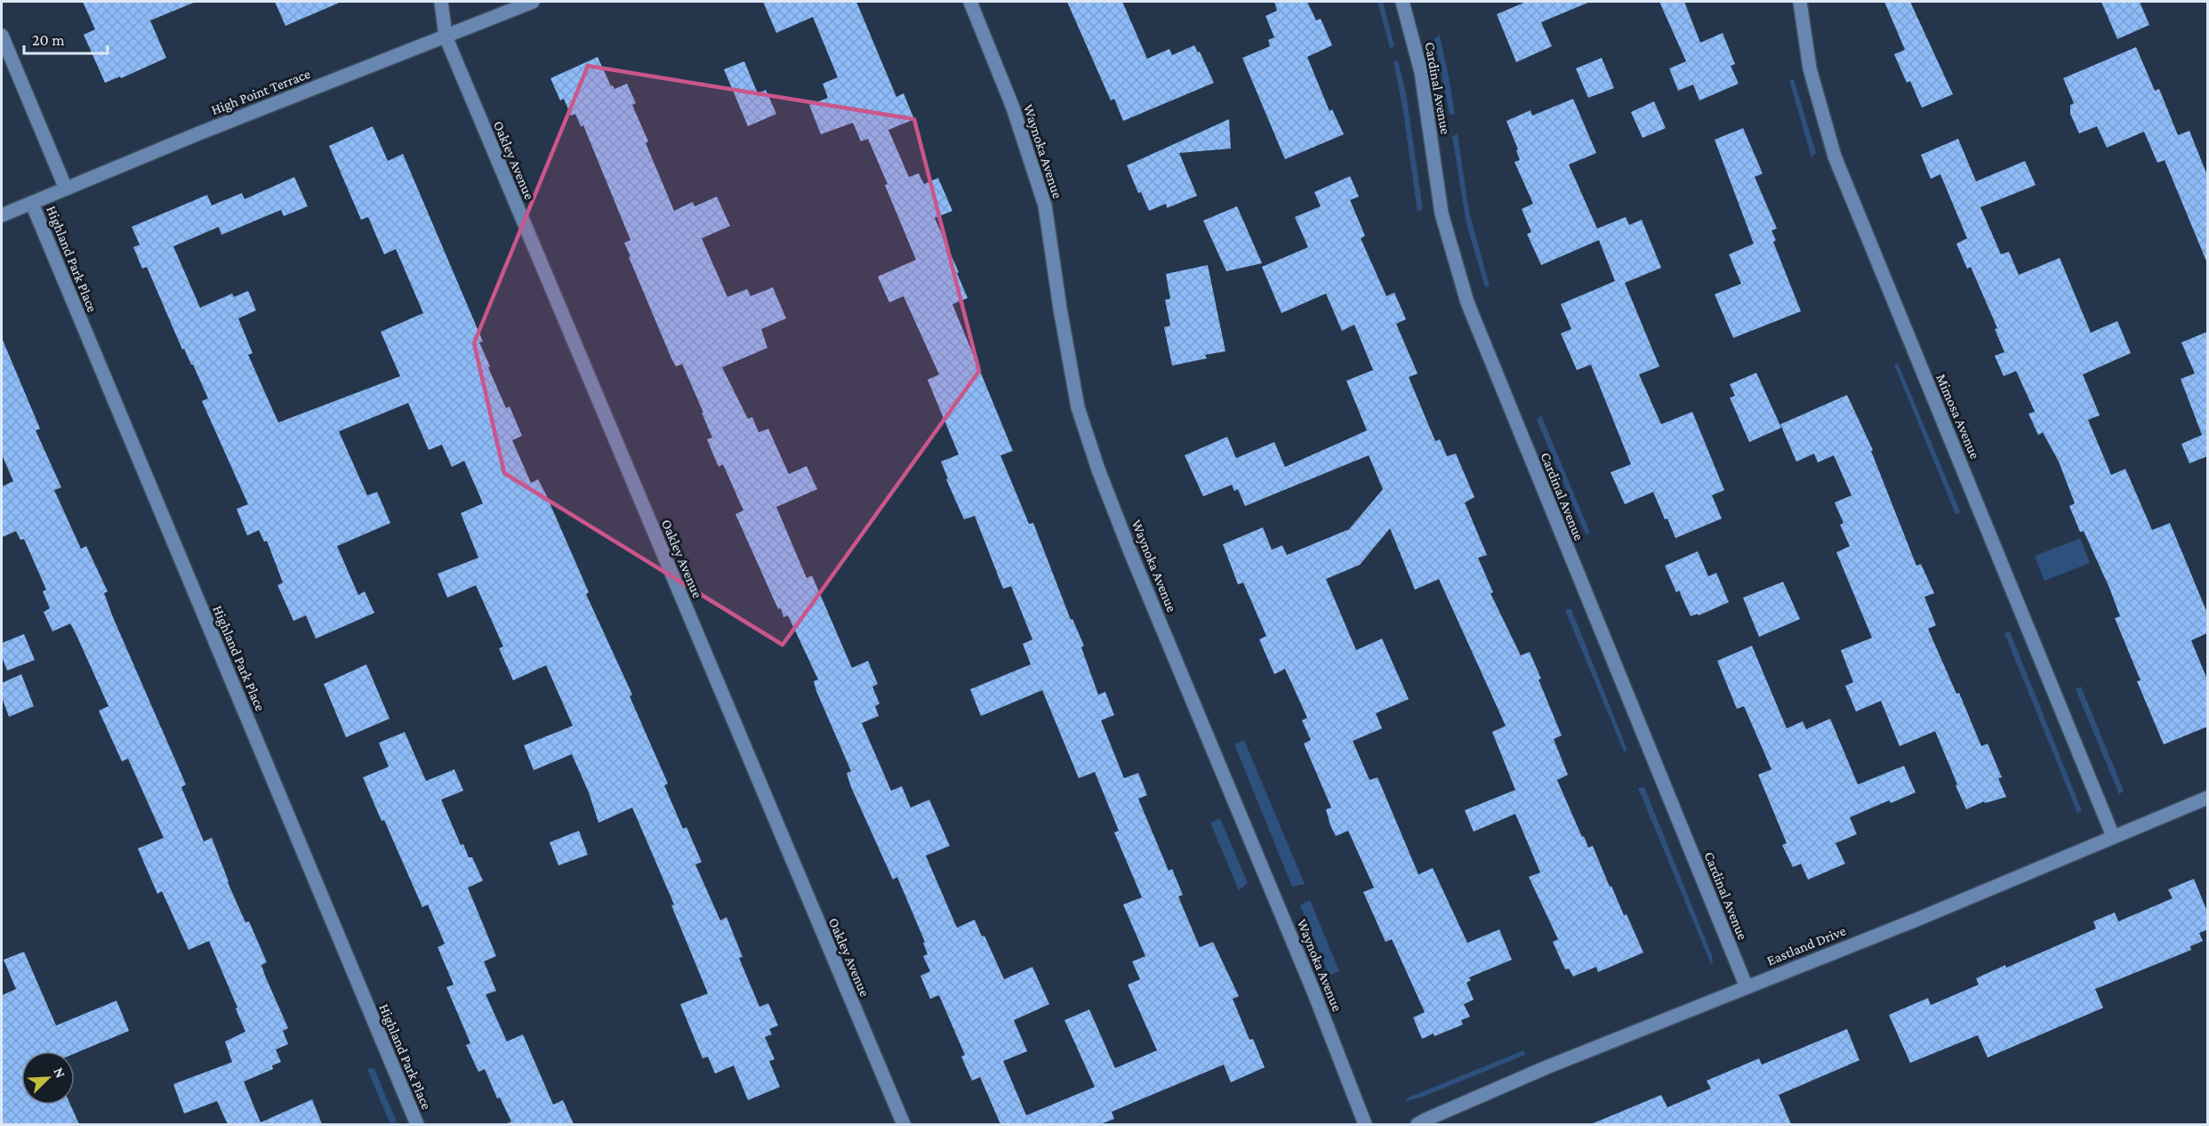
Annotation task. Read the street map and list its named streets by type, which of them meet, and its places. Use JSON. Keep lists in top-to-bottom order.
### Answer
{
  "streets": {
    "street": [
      "Cardinal Avenue",
      "High Point Terrace",
      "Waynoka Avenue",
      "Oakley Avenue",
      "Highland Park Place",
      "Mimosa Avenue",
      "Eastland Drive"
    ]
  },
  "crossings": [
    ["Cardinal Avenue", "Eastland Drive"],
    ["High Point Terrace", "Oakley Avenue"],
    ["High Point Terrace", "Highland Park Place"],
    ["Mimosa Avenue", "Eastland Drive"]
  ],
  "scale_bar": "20 m",
  "north": "top right"
}
